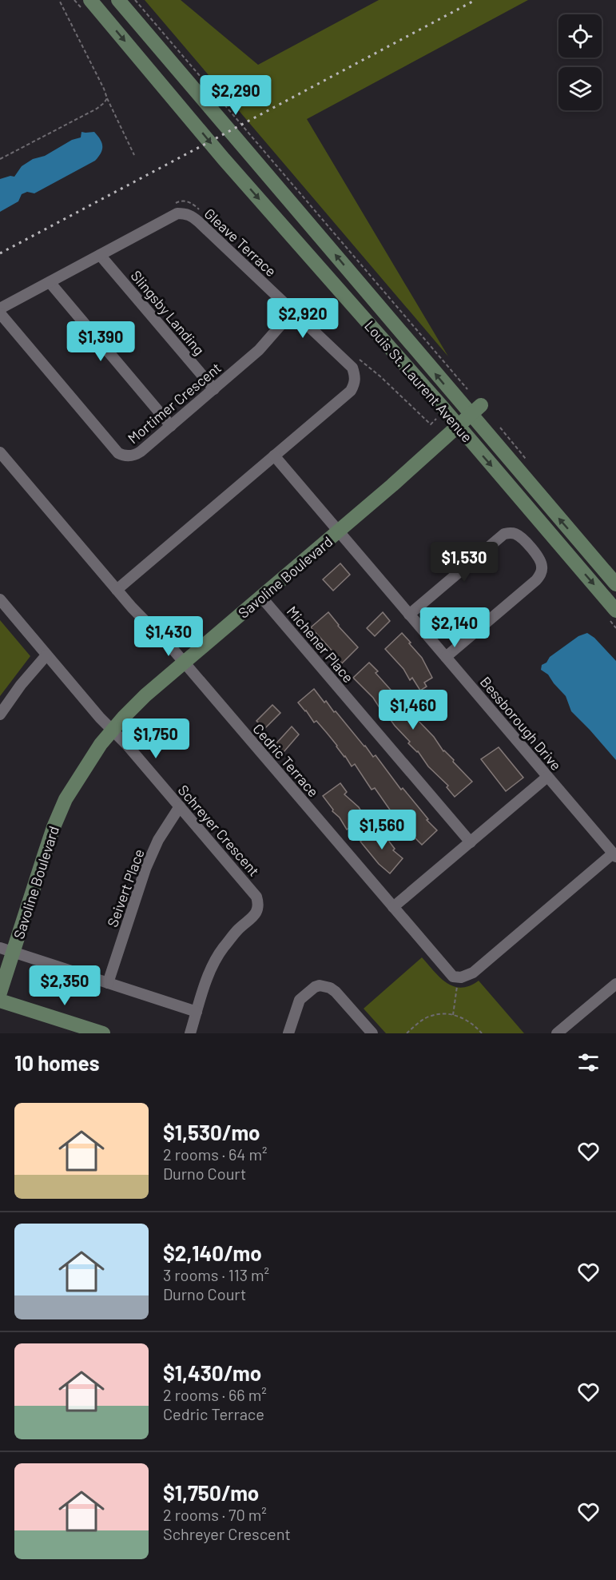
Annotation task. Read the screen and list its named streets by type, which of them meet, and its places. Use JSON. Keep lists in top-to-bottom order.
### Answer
{
  "streets": {
    "main road": ["Louis St. Laurent Avenue", "Savoline Boulevard"],
    "street": [
      "Gleave Terrace",
      "Slingsby Landing",
      "Mortimer Crescent",
      "Michener Place",
      "Bessborough Drive",
      "Cedric Terrace",
      "Schreyer Crescent",
      "Seivert Place"
    ]
  },
  "crossings": [
    ["Gleave Terrace", "Slingsby Landing"],
    ["Gleave Terrace", "Mortimer Crescent"],
    ["Gleave Terrace", "Bessborough Drive"],
    ["Gleave Terrace", "Cedric Terrace"],
    ["Slingsby Landing", "Mortimer Crescent"],
    ["Louis St. Laurent Avenue", "Savoline Boulevard"],
    ["Savoline Boulevard", "Michener Place"],
    ["Savoline Boulevard", "Bessborough Drive"],
    ["Savoline Boulevard", "Cedric Terrace"],
    ["Savoline Boulevard", "Schreyer Crescent"],
    ["Bessborough Drive", "Cedric Terrace"],
    ["Schreyer Crescent", "Seivert Place"]
  ],
  "page": {
    "price": [
      "$2,290",
      "$2,920",
      "$1,390",
      "$1,530",
      "$2,140",
      "$1,430",
      "$1,460",
      "$1,750",
      "$1,560",
      "$2,350"
    ],
    "heading": "10 homes",
    "list": [
      {
        "name": "$1,530/mo",
        "note": "2 rooms · 64 m² · Durno Court"
      },
      {
        "name": "$2,140/mo",
        "note": "3 rooms · 113 m² · Durno Court"
      },
      {
        "name": "$1,430/mo",
        "note": "2 rooms · 66 m² · Cedric Terrace"
      },
      {
        "name": "$1,750/mo",
        "note": "2 rooms · 70 m² · Schreyer Crescent"
      }
    ]
  }
}
